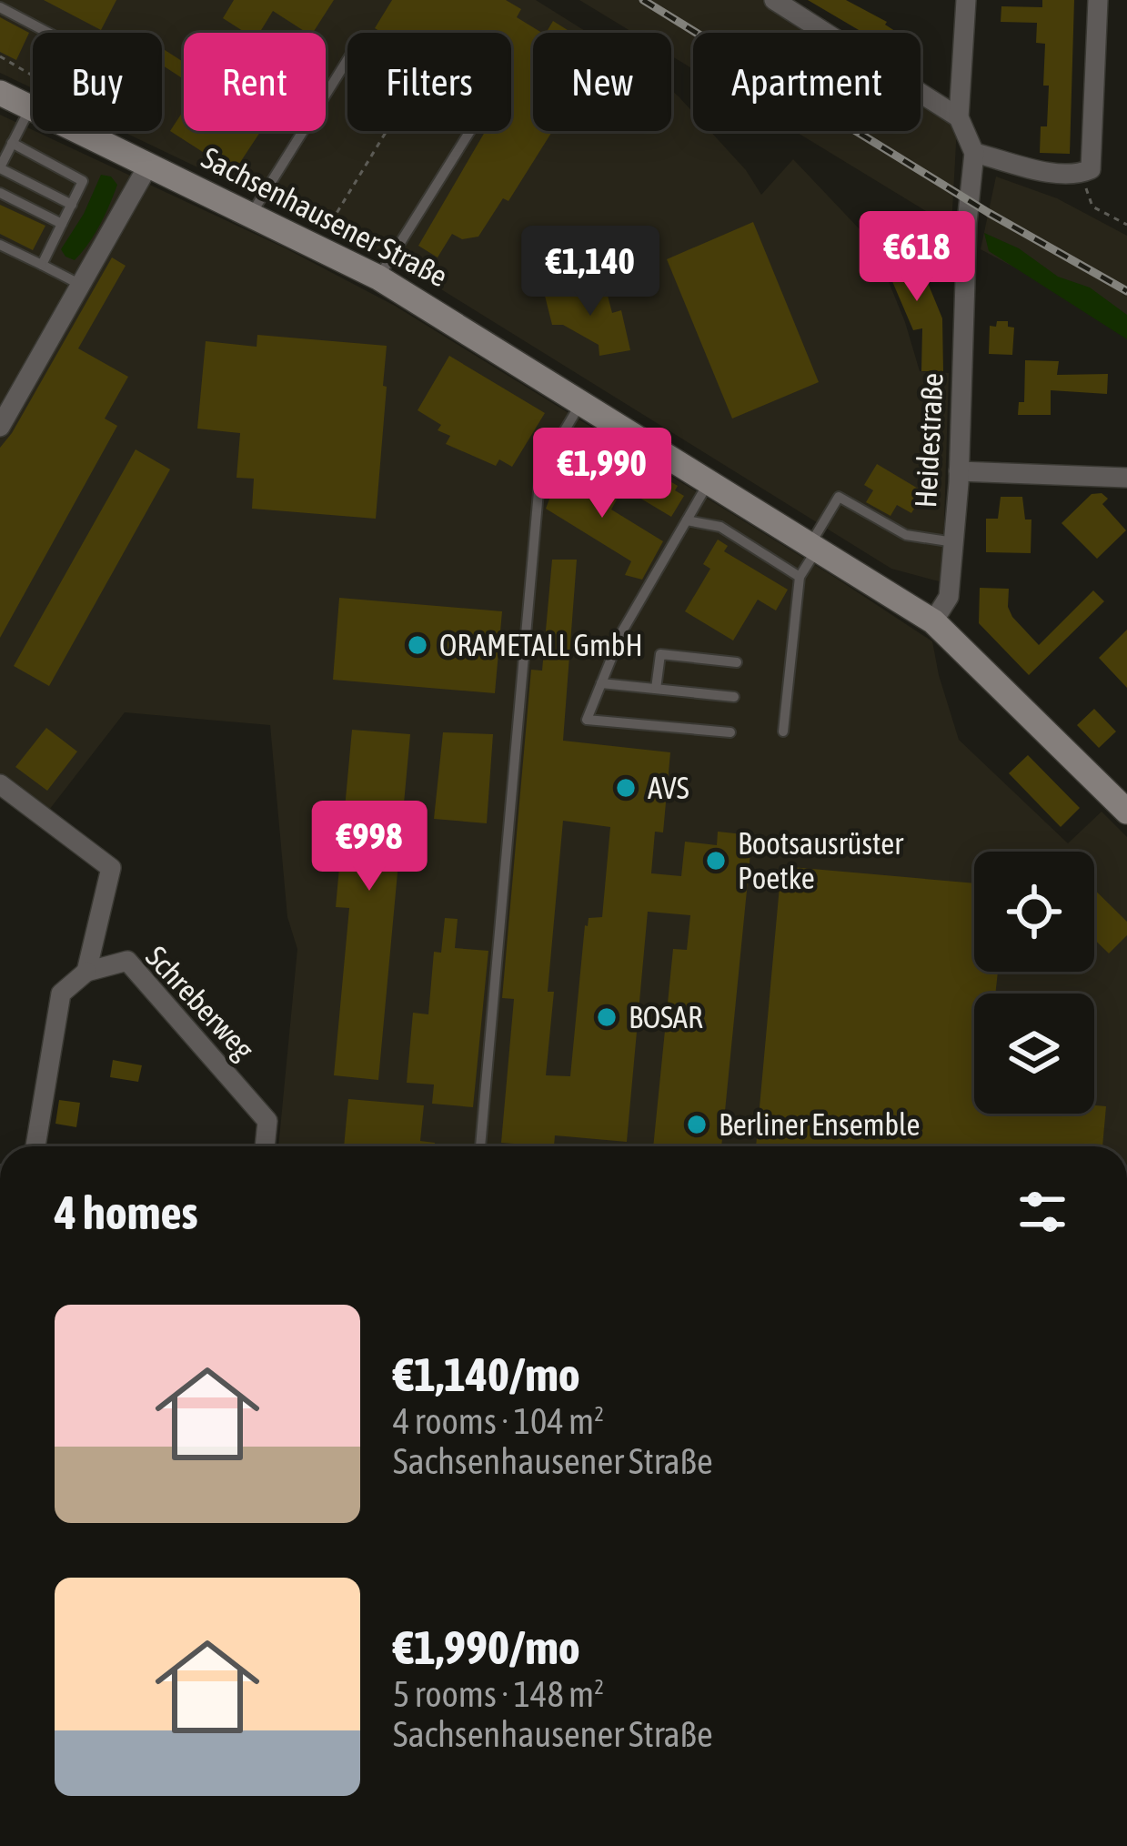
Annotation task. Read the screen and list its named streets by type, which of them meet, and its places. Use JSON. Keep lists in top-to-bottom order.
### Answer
{
  "streets": {
    "main road": ["Sachsenhausener Straße"],
    "street": ["Heidestraße", "Schreberweg"]
  },
  "crossings": [
    ["Sachsenhausener Straße", "Heidestraße"]
  ],
  "places": [
    "ORAMETALL GmbH",
    "AVS",
    "Bootsausrüster Poetke",
    "BOSAR",
    "Berliner Ensemble"
  ],
  "page": {
    "chip": [
      "Buy",
      "Rent",
      "Filters",
      "New",
      "Apartment"
    ],
    "price": [
      "€618",
      "€1,140",
      "€1,990",
      "€998"
    ],
    "heading": "4 homes",
    "list": [
      {
        "name": "€1,140/mo",
        "note": "4 rooms · 104 m² · Sachsenhausener Straße"
      },
      {
        "name": "€1,990/mo",
        "note": "5 rooms · 148 m² · Sachsenhausener Straße"
      }
    ]
  }
}
